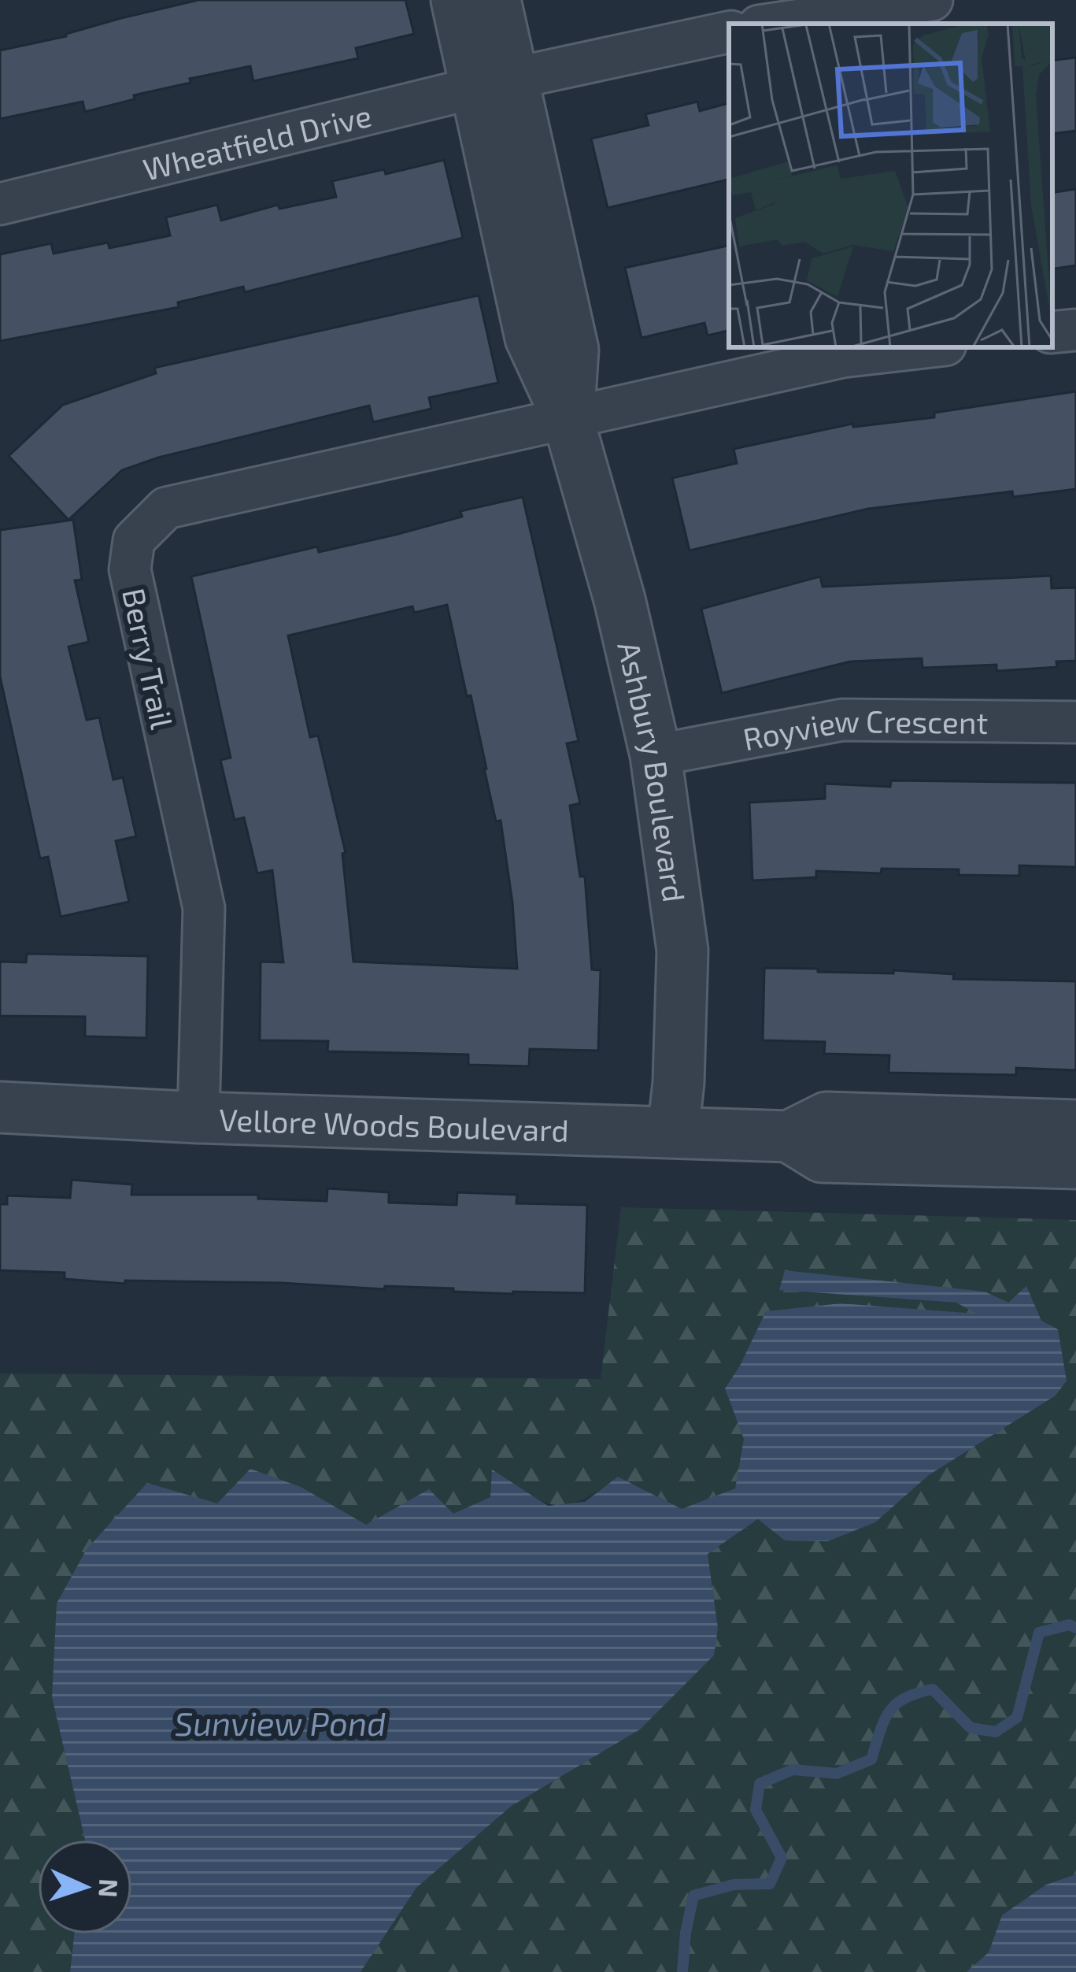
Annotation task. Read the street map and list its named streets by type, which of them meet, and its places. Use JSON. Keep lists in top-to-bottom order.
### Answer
{
  "streets": {
    "street": [
      "Wheatfield Drive",
      "Berry Trail",
      "Royview Crescent",
      "Ashbury Boulevard",
      "Vellore Woods Boulevard"
    ]
  },
  "crossings": [
    ["Wheatfield Drive", "Ashbury Boulevard"],
    ["Berry Trail", "Ashbury Boulevard"],
    ["Berry Trail", "Vellore Woods Boulevard"],
    ["Royview Crescent", "Ashbury Boulevard"],
    ["Ashbury Boulevard", "Vellore Woods Boulevard"]
  ],
  "water": ["Sunview Pond"],
  "north": "right"
}
